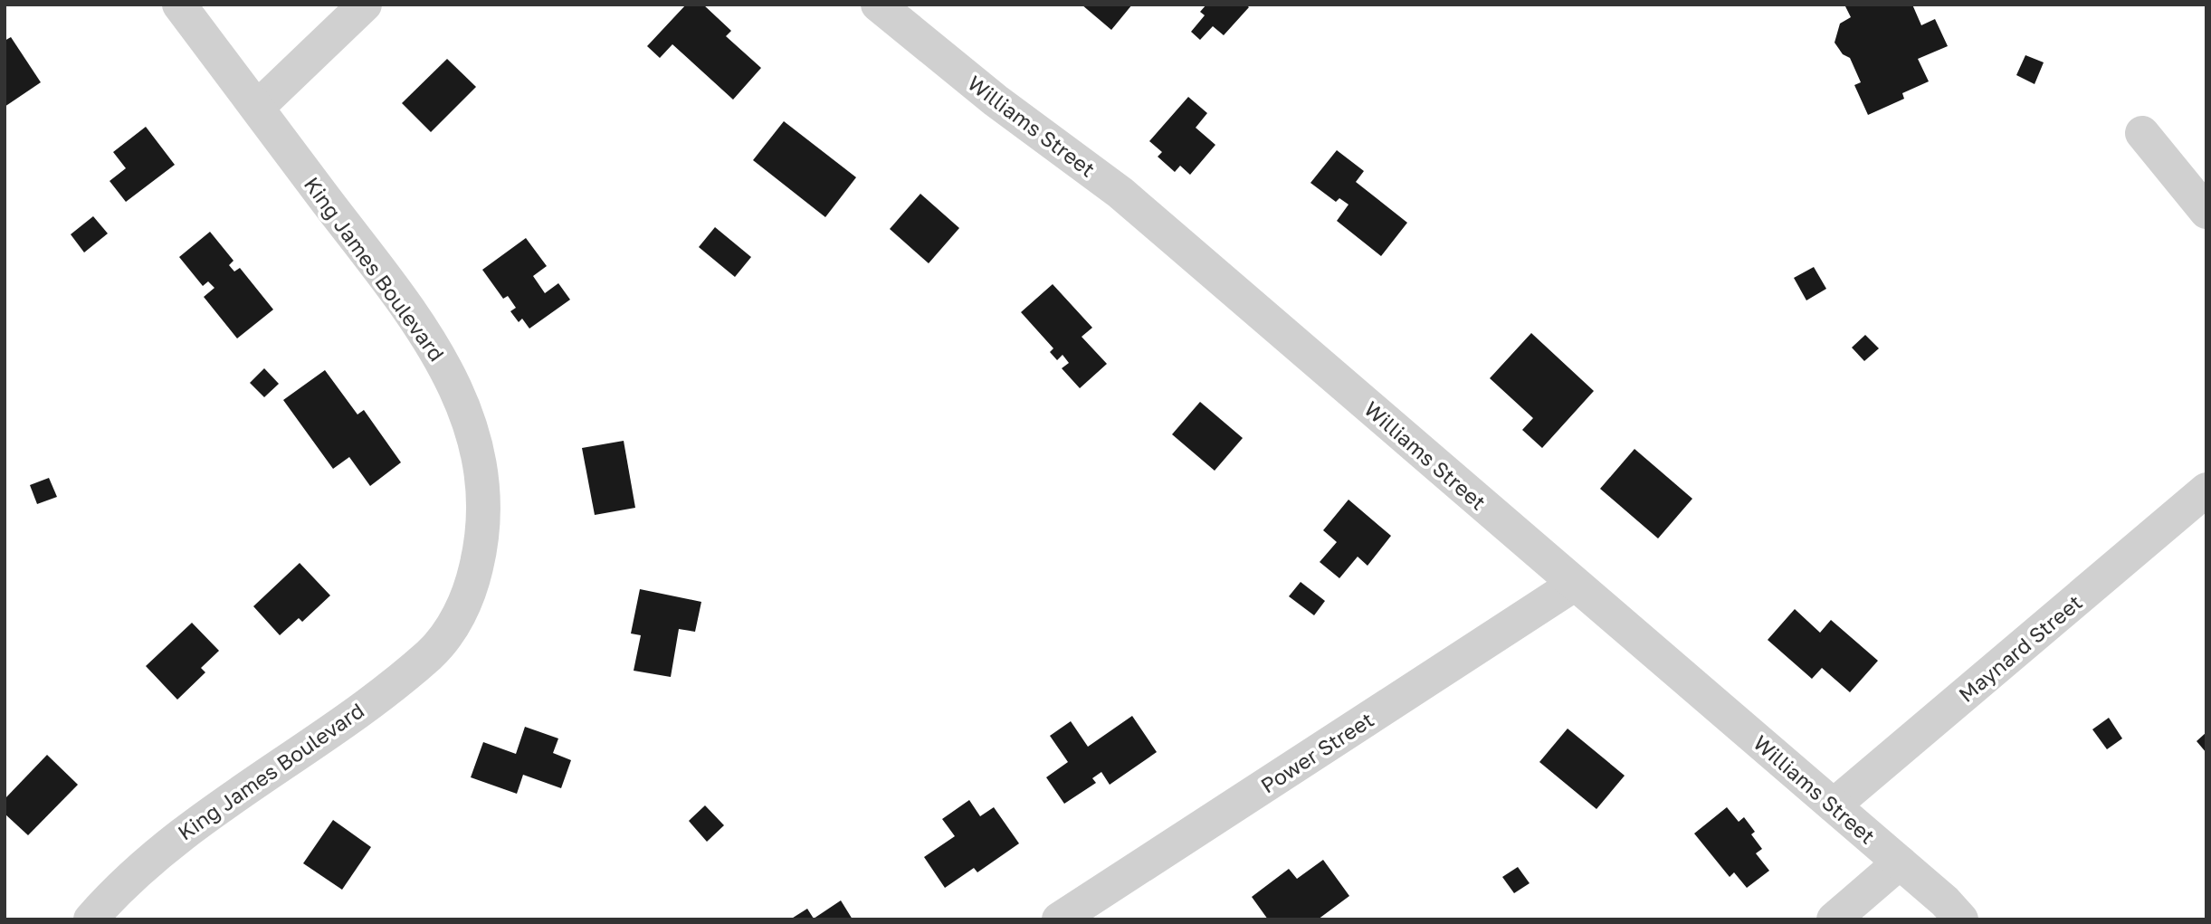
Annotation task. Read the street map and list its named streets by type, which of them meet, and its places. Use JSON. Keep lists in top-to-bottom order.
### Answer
{
  "streets": {
    "street": [
      "Williams Street",
      "King James Boulevard",
      "Maynard Street",
      "Power Street"
    ]
  },
  "crossings": [
    ["Williams Street", "Maynard Street"],
    ["Williams Street", "Power Street"]
  ]
}
